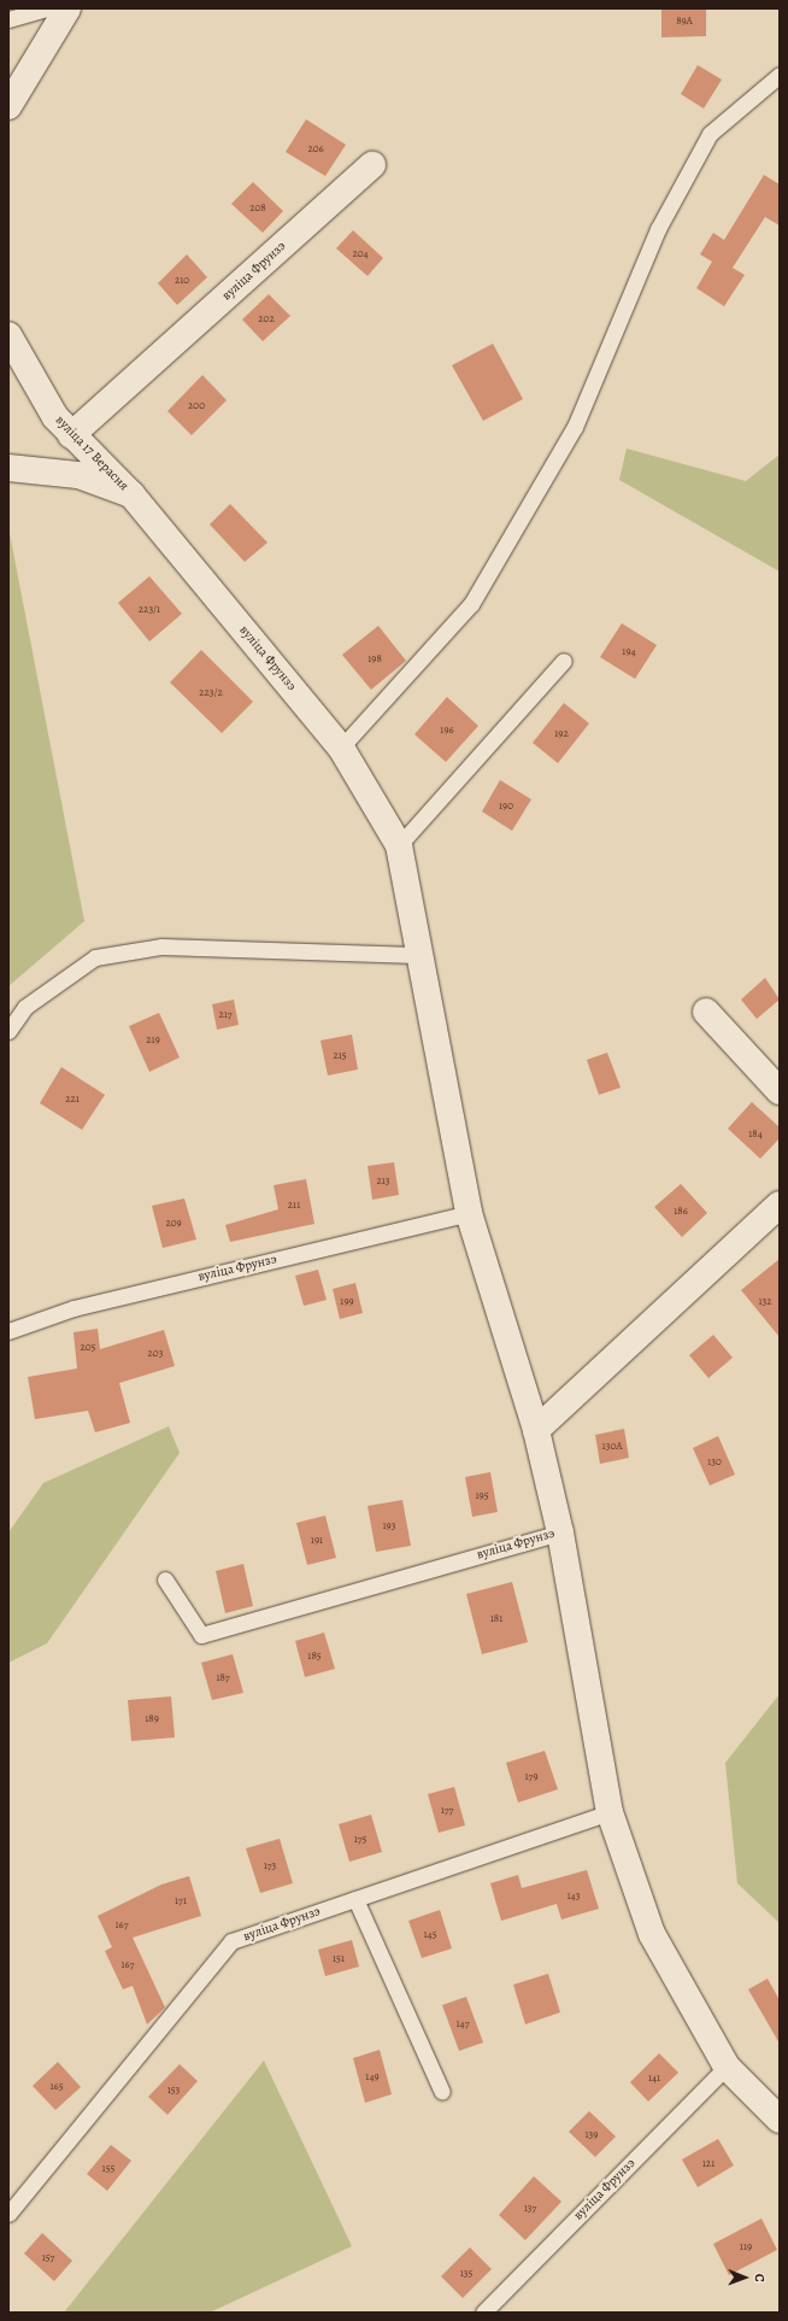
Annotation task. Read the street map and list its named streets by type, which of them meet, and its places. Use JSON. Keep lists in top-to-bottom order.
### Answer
{
  "streets": {
    "street": ["вуліца Фрунзэ", "вуліца 17 Верасня"]
  },
  "crossings": [
    ["вуліца Фрунзэ", "вуліца 17 Верасня"]
  ],
  "house_numbers": [
    "89А",
    "206",
    "208",
    "204",
    "210",
    "202",
    "200",
    "223/1",
    "194",
    "198",
    "223/2",
    "196",
    "192",
    "190",
    "217",
    "219",
    "215",
    "221",
    "184",
    "213",
    "211",
    "186",
    "209",
    "199",
    "132",
    "205",
    "203",
    "130А",
    "130",
    "195",
    "193",
    "191",
    "181",
    "185",
    "187",
    "189",
    "179",
    "177",
    "175",
    "173",
    "143",
    "171",
    "167",
    "145",
    "151",
    "167",
    "147",
    "149",
    "141",
    "165",
    "153",
    "139",
    "121",
    "155",
    "137",
    "119",
    "157",
    "135"
  ],
  "north": "right"
}
